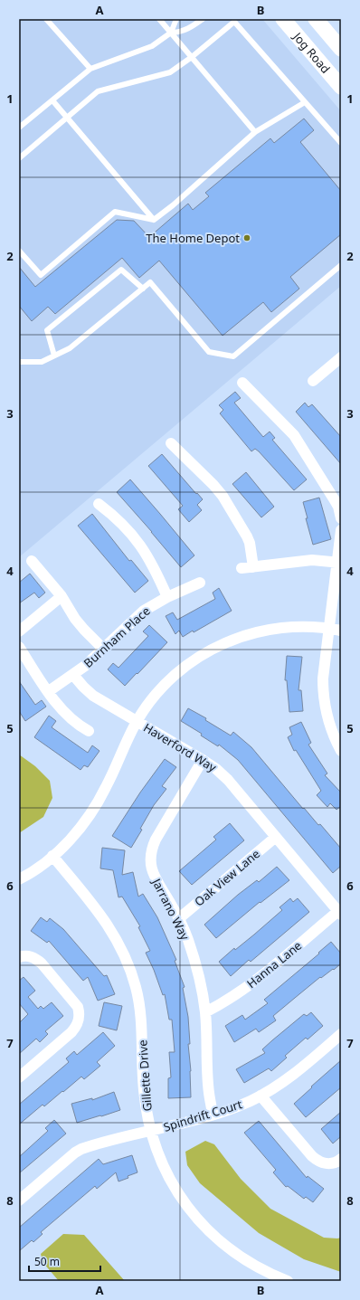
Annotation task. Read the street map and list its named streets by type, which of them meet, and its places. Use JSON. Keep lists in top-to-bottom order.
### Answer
{
  "streets": {
    "main road": ["Jog Road"],
    "street": [
      "Burnham Place",
      "Haverford Way",
      "Oak View Lane",
      "Jarrano Way",
      "Hanna Lane",
      "Gillette Drive",
      "Spindrift Court"
    ]
  },
  "crossings": [
    ["Burnham Place", "Haverford Way"],
    ["Haverford Way", "Oak View Lane"],
    ["Haverford Way", "Jarrano Way"],
    ["Haverford Way", "Hanna Lane"],
    ["Oak View Lane", "Jarrano Way"],
    ["Jarrano Way", "Hanna Lane"],
    ["Jarrano Way", "Spindrift Court"],
    ["Gillette Drive", "Spindrift Court"]
  ],
  "places": ["The Home Depot"],
  "scale_bar": "50 m",
  "grid": {
    "columns": ["A", "B"],
    "rows": [
      "1",
      "2",
      "3",
      "4",
      "5",
      "6",
      "7",
      "8"
    ]
  }
}
